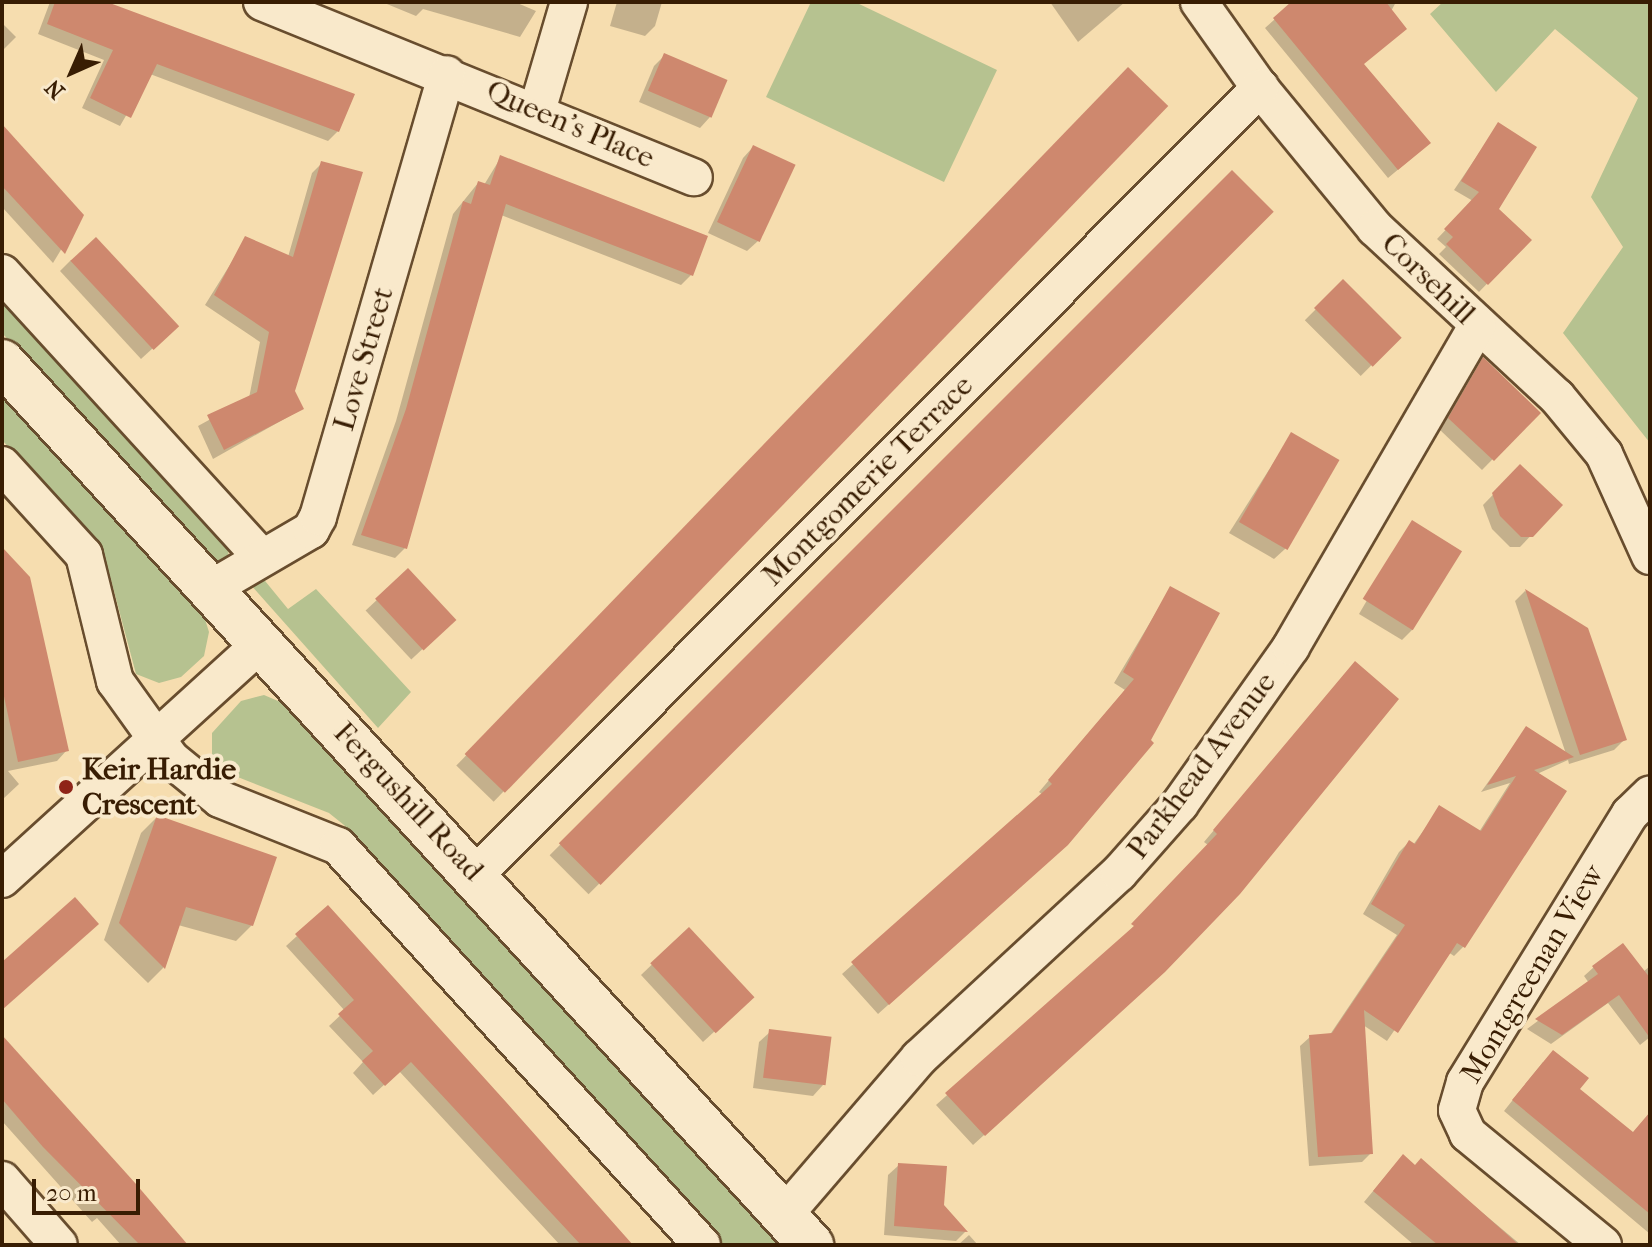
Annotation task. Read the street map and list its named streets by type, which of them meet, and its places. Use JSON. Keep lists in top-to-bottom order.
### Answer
{
  "streets": {
    "main road": ["Fergushill Road"],
    "street": [
      "Queen's Place",
      "Corsehill",
      "Love Street",
      "Montgomerie Terrace",
      "Parkhead Avenue",
      "Montgreenan View"
    ]
  },
  "crossings": [
    ["Queen's Place", "Love Street"],
    ["Corsehill", "Montgomerie Terrace"],
    ["Corsehill", "Parkhead Avenue"],
    ["Love Street", "Fergushill Road"],
    ["Montgomerie Terrace", "Fergushill Road"],
    ["Parkhead Avenue", "Fergushill Road"]
  ],
  "places": ["Keir Hardie Crescent"],
  "scale_bar": "20 m",
  "north": "bottom left"
}
